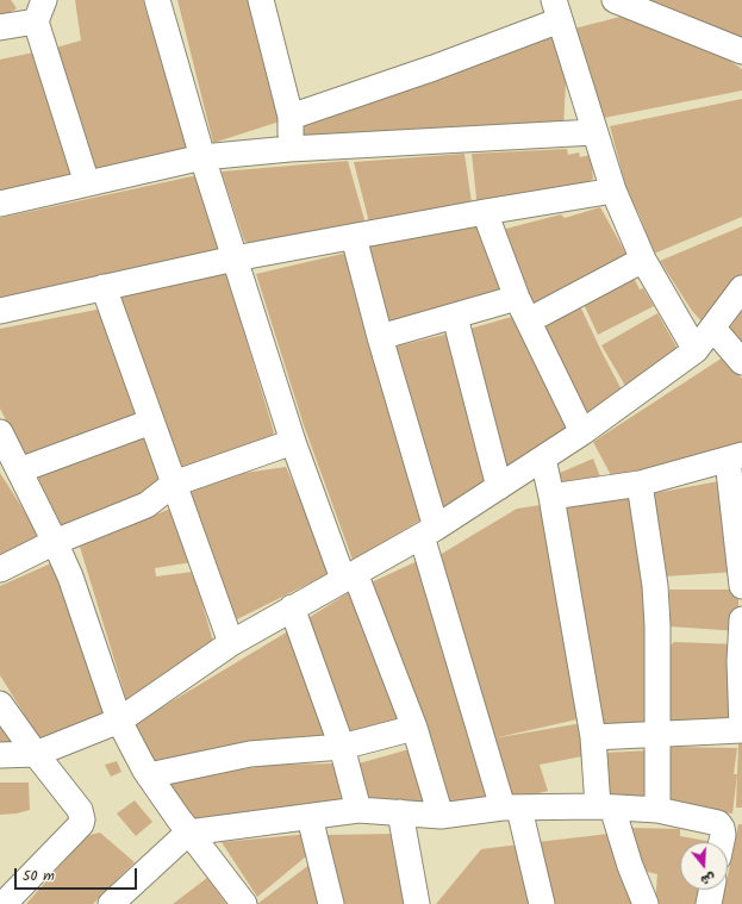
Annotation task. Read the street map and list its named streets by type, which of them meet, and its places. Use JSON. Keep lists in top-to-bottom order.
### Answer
{
  "scale_bar": "50 m",
  "north": "bottom"
}
